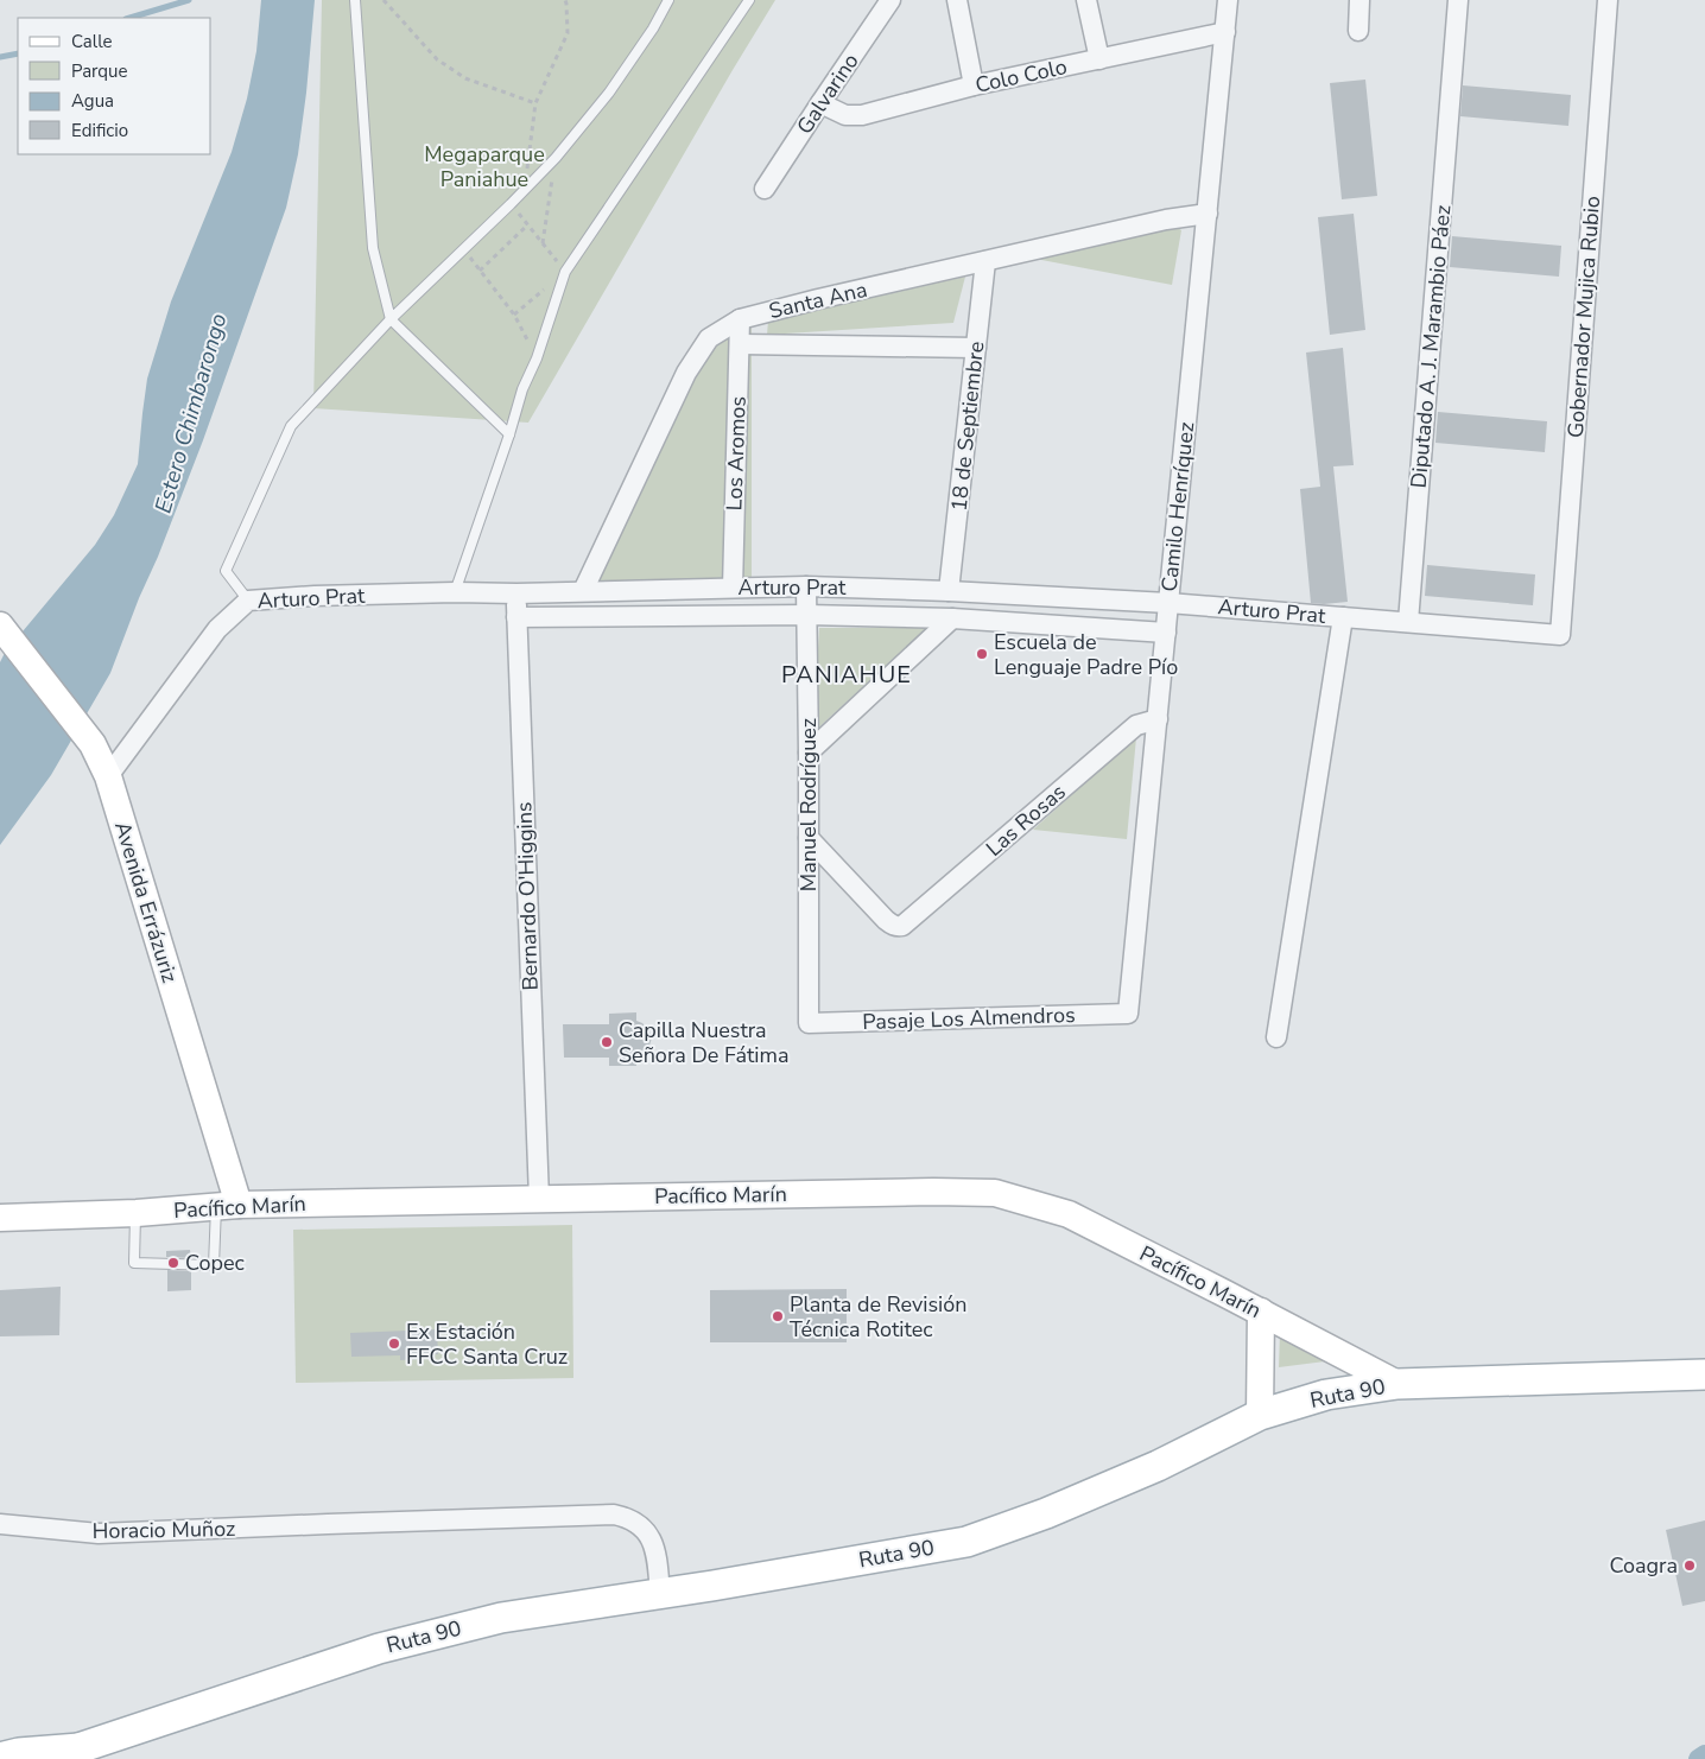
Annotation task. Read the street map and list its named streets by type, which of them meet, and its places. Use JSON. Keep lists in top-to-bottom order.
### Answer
{
  "streets": {
    "main road": ["Ruta 90"],
    "street": [
      "Colo Colo",
      "Galvarino",
      "Santa Ana",
      "Gobernador Mujica Rubio",
      "Diputado A. J. Marambio Páez",
      "18 de Septiembre",
      "Los Aromos",
      "Camilo Henríquez",
      "Arturo Prat",
      "Manuel Rodríguez",
      "Las Rosas",
      "Bernardo O'Higgins",
      "Avenida Errázuriz",
      "Pasaje Los Almendros",
      "Pacífico Marín",
      "Horacio Muñoz"
    ]
  },
  "crossings": [
    ["Colo Colo", "Galvarino"],
    ["Colo Colo", "Camilo Henríquez"],
    ["Santa Ana", "18 de Septiembre"],
    ["Santa Ana", "Los Aromos"],
    ["Santa Ana", "Camilo Henríquez"],
    ["Santa Ana", "Arturo Prat"],
    ["Gobernador Mujica Rubio", "Arturo Prat"],
    ["Diputado A. J. Marambio Páez", "Arturo Prat"],
    ["18 de Septiembre", "Arturo Prat"],
    ["Los Aromos", "Arturo Prat"],
    ["Camilo Henríquez", "Arturo Prat"],
    ["Camilo Henríquez", "Las Rosas"],
    ["Camilo Henríquez", "Pasaje Los Almendros"],
    ["Arturo Prat", "Manuel Rodríguez"],
    ["Arturo Prat", "Bernardo O'Higgins"],
    ["Arturo Prat", "Avenida Errázuriz"],
    ["Manuel Rodríguez", "Las Rosas"],
    ["Manuel Rodríguez", "Pasaje Los Almendros"],
    ["Bernardo O'Higgins", "Pacífico Marín"],
    ["Avenida Errázuriz", "Pacífico Marín"],
    ["Pacífico Marín", "Ruta 90"],
    ["Ruta 90", "Horacio Muñoz"]
  ],
  "districts": ["PANIAHUE"],
  "water": ["Estero Chimbarongo"],
  "parks": ["Megaparque Paniahue"],
  "places": [
    "Escuela de Lenguaje Padre Pío",
    "Capilla Nuestra Señora De Fátima",
    "Copec",
    "Planta de Revisión Técnica Rotitec",
    "Ex Estación FFCC Santa Cruz",
    "Coagra"
  ],
  "legend": [
    "Calle",
    "Parque",
    "Agua",
    "Edificio"
  ]
}
